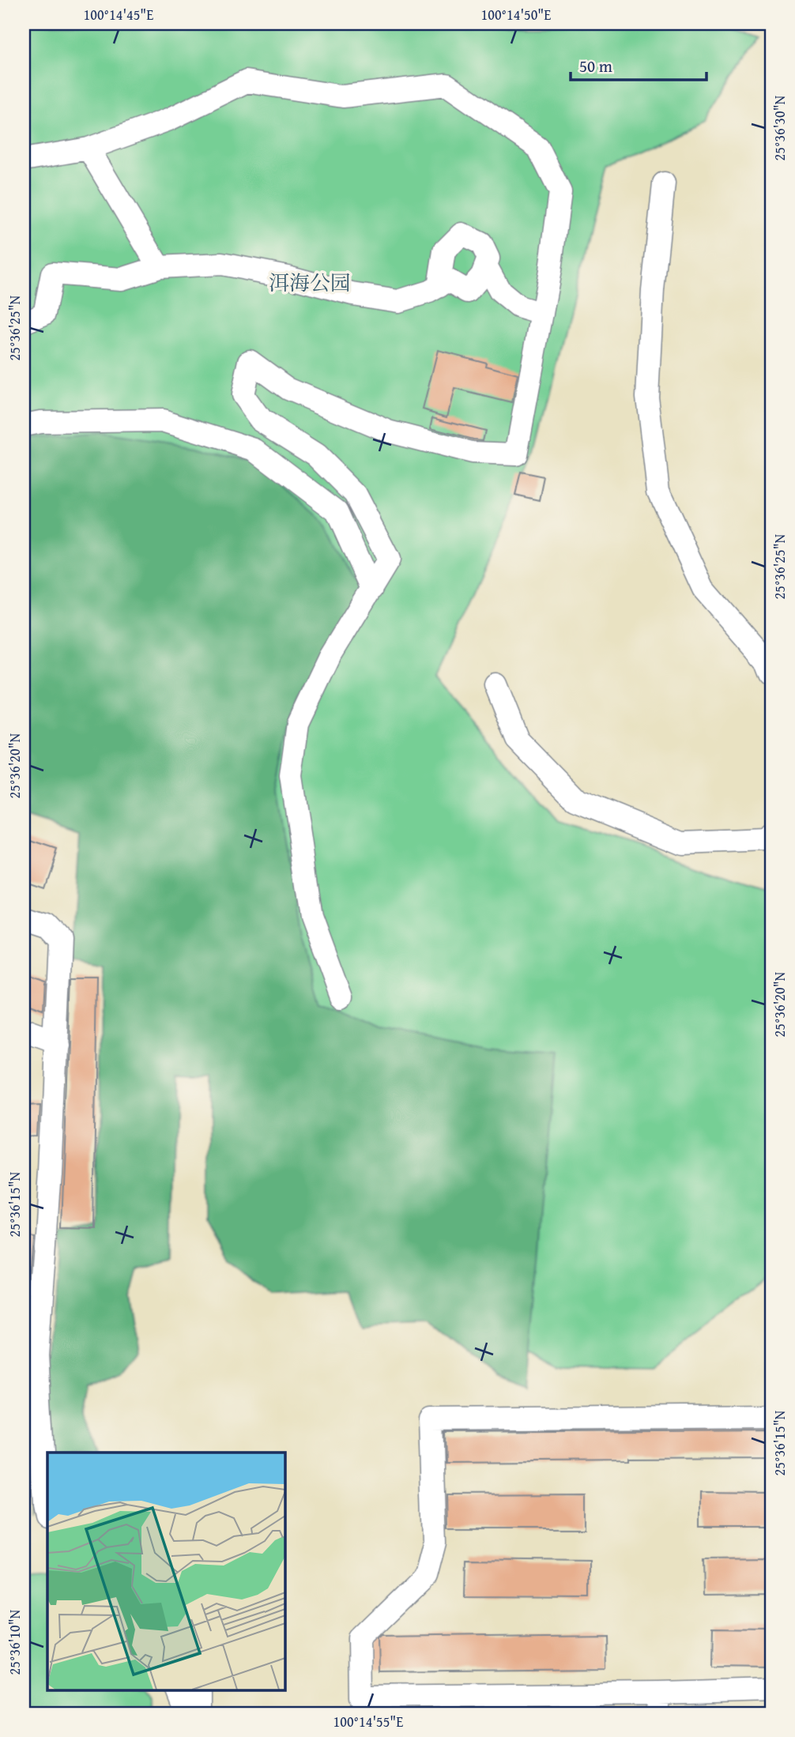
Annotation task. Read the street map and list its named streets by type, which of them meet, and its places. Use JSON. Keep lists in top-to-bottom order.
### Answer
{
  "parks": ["洱海公园"],
  "scale_bar": "50 m",
  "coordinates": [
    "100°14'45\"E",
    "100°14'50\"E",
    "25°36'30\"N",
    "25°36'25\"N",
    "25°36'20\"N",
    "25°36'15\"N",
    "25°36'10\"N",
    "100°14'55\"E"
  ]
}
